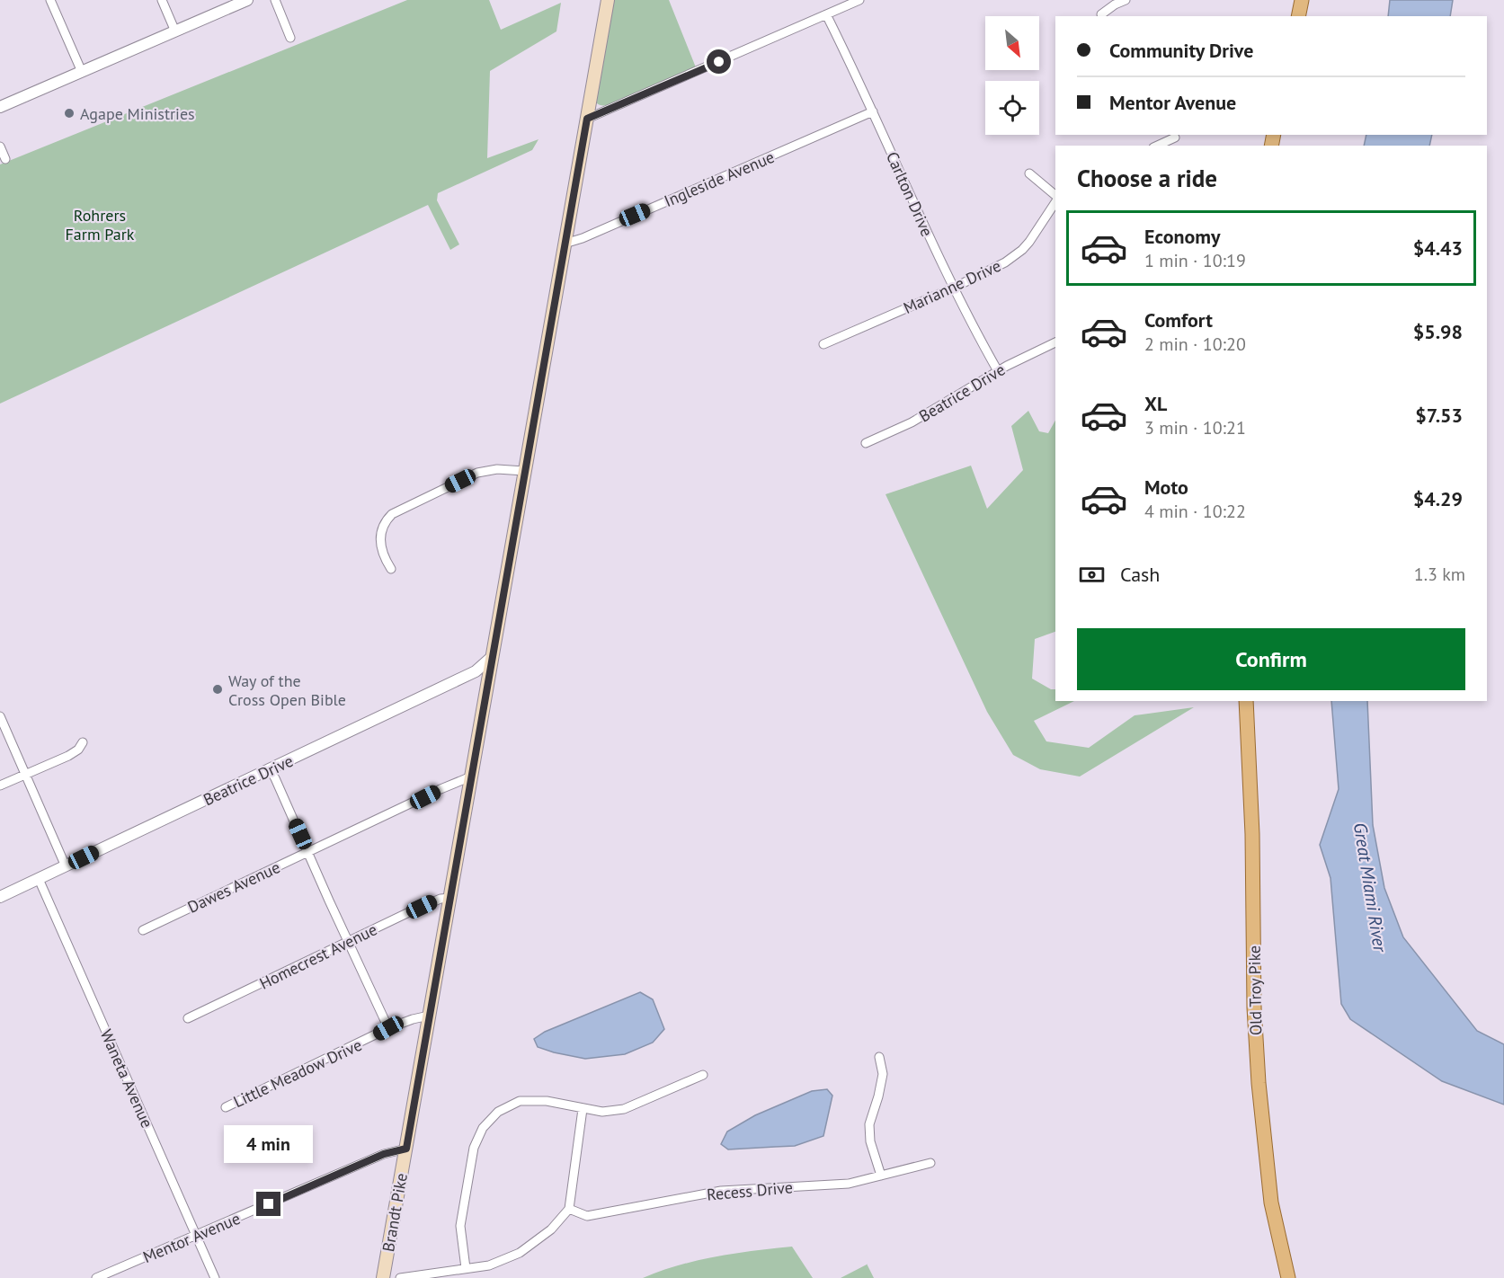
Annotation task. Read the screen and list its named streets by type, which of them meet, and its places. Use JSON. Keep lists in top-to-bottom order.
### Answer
{
  "streets": {
    "main road": ["Old Troy Pike", "Brandt Pike"],
    "street": [
      "Ingleside Avenue",
      "Carlton Drive",
      "Marianne Drive",
      "Beatrice Drive",
      "Dawes Avenue",
      "Homecrest Avenue",
      "Little Meadow Drive",
      "Waneta Avenue",
      "Recess Drive",
      "Mentor Avenue"
    ]
  },
  "crossings": [
    ["Ingleside Avenue", "Carlton Drive"],
    ["Ingleside Avenue", "Brandt Pike"],
    ["Carlton Drive", "Marianne Drive"],
    ["Carlton Drive", "Beatrice Drive"],
    ["Beatrice Drive", "Waneta Avenue"],
    ["Beatrice Drive", "Brandt Pike"],
    ["Dawes Avenue", "Brandt Pike"],
    ["Homecrest Avenue", "Brandt Pike"],
    ["Little Meadow Drive", "Brandt Pike"],
    ["Waneta Avenue", "Mentor Avenue"],
    ["Brandt Pike", "Mentor Avenue"]
  ],
  "water": ["Great Miami River"],
  "parks": ["Rohrers Farm Park"],
  "places": ["Agape Ministries", "Way of the Cross Open Bible"],
  "north": "bottom right",
  "page": {
    "banner": ["Community Drive", "Mentor Avenue"],
    "heading": "Choose a ride",
    "list": [
      {
        "name": "Economy",
        "note": "1 min · 10:19",
        "value": "$4.43"
      },
      {
        "name": "Comfort",
        "note": "2 min · 10:20",
        "value": "$5.98"
      },
      {
        "name": "XL",
        "note": "3 min · 10:21",
        "value": "$7.53"
      },
      {
        "name": "Moto",
        "note": "4 min · 10:22",
        "value": "$4.29"
      }
    ],
    "pay": ["Cash", "1.3 km"],
    "buttons": "Confirm",
    "bubble": "4 min"
  }
}
